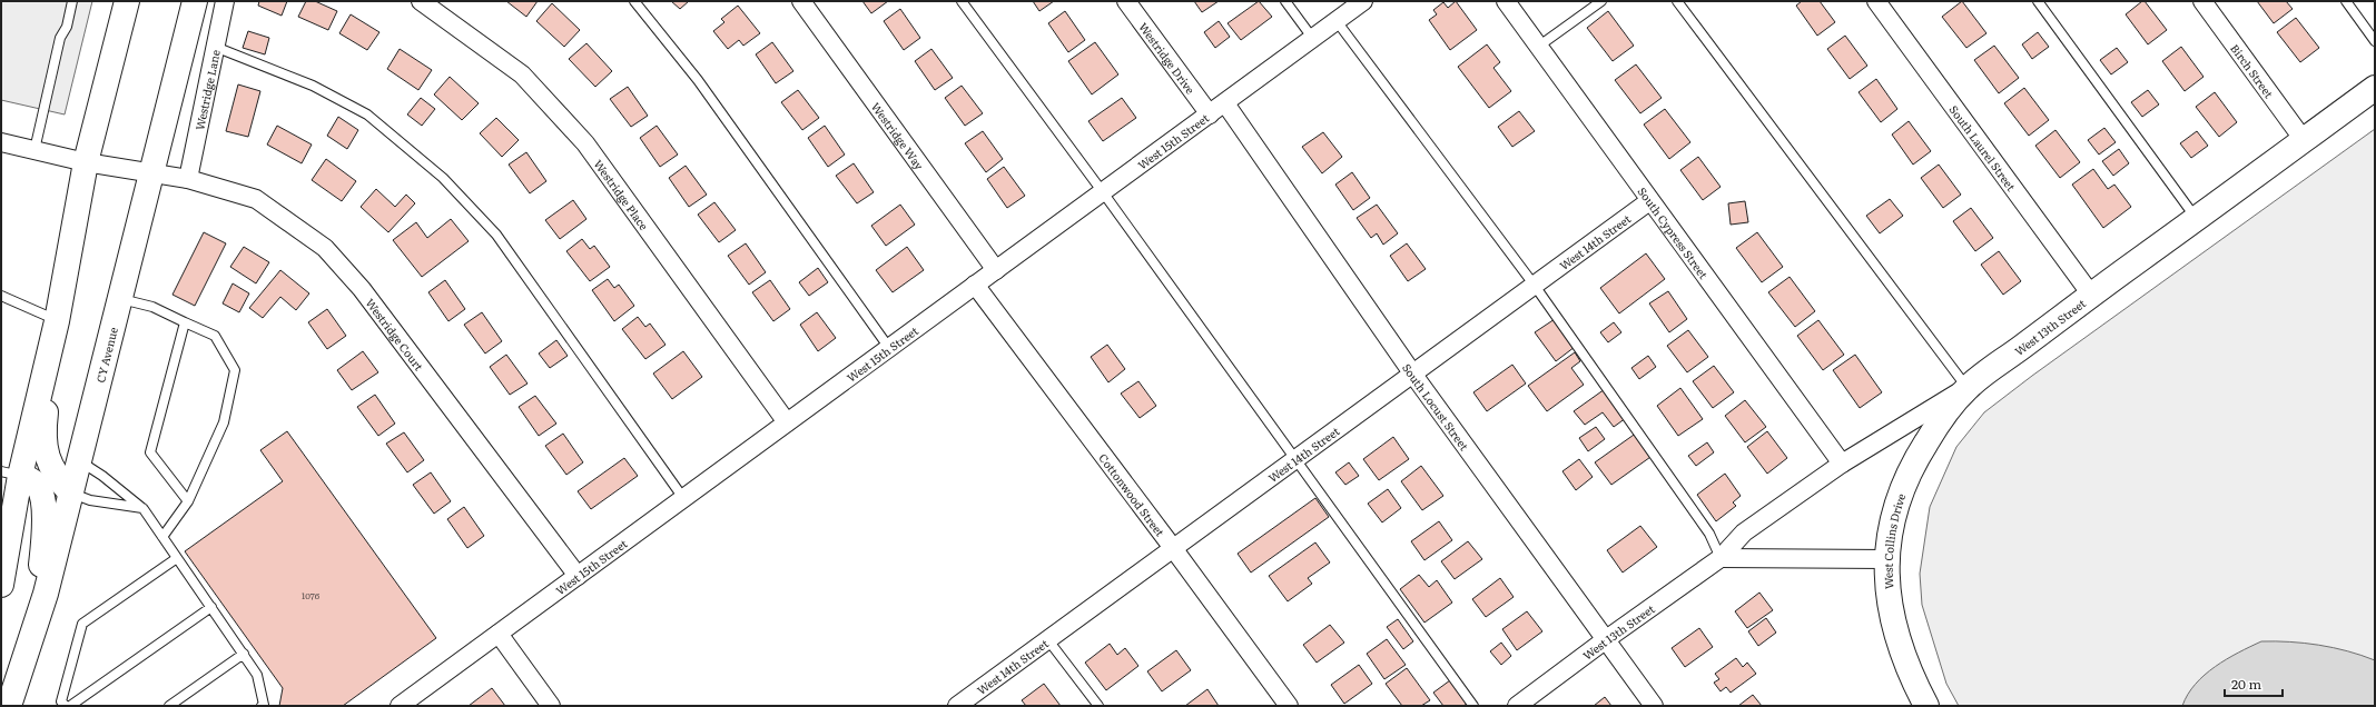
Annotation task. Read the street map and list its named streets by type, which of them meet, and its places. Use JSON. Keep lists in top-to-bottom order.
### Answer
{
  "streets": {
    "main road": ["West 13th Street", "CY Avenue", "West Collins Drive"],
    "street": [
      "Westridge Drive",
      "Birch Street",
      "Westridge Lane",
      "Westridge Way",
      "West 15th Street",
      "South Laurel Street",
      "Westridge Place",
      "South Cypress Street",
      "West 14th Street",
      "Westridge Court",
      "South Locust Street",
      "Cottonwood Street"
    ]
  },
  "crossings": [
    ["Westridge Drive", "West 15th Street"],
    ["Birch Street", "West 13th Street"],
    ["Westridge Lane", "Westridge Court"],
    ["Westridge Way", "West 15th Street"],
    ["West 15th Street", "Westridge Place"],
    ["West 15th Street", "Westridge Court"],
    ["West 15th Street", "South Locust Street"],
    ["West 15th Street", "Cottonwood Street"],
    ["South Laurel Street", "West 13th Street"],
    ["South Cypress Street", "West 14th Street"],
    ["South Cypress Street", "West 13th Street"],
    ["West 14th Street", "South Locust Street"],
    ["West 14th Street", "Cottonwood Street"],
    ["West 13th Street", "South Locust Street"],
    ["West 13th Street", "West Collins Drive"],
    ["Westridge Court", "CY Avenue"]
  ],
  "house_numbers": ["1076"],
  "scale_bar": "20 m"
}
